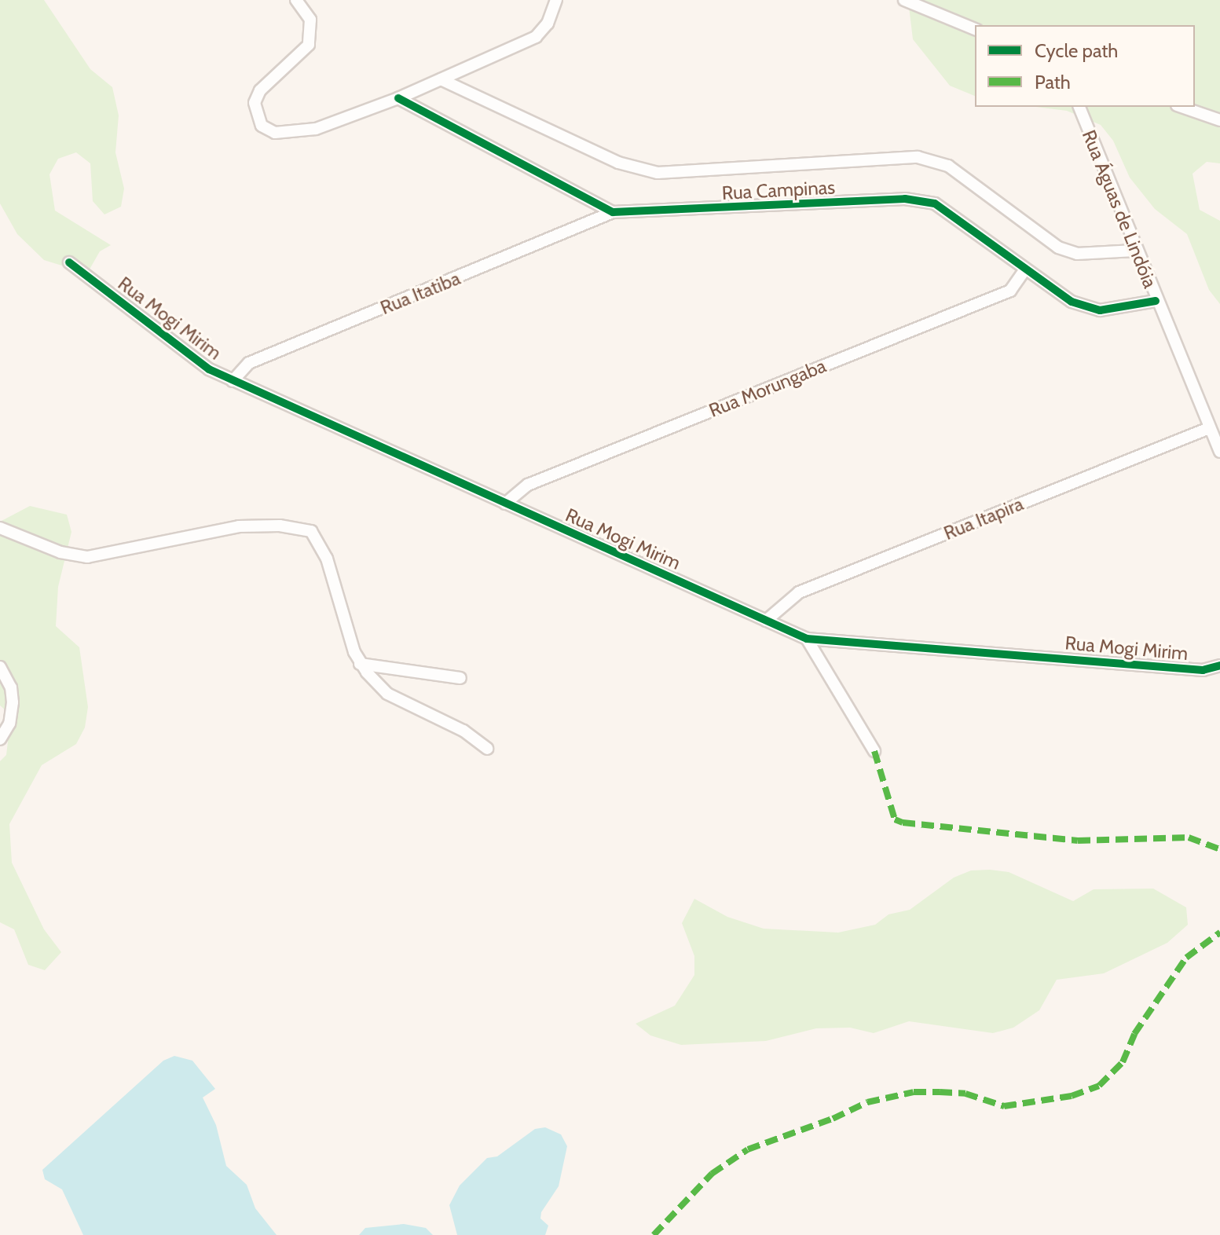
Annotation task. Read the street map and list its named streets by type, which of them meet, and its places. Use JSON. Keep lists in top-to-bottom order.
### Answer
{
  "streets": {
    "street": [
      "Rua Campinas",
      "Rua Águas de Lindóia",
      "Rua Itatiba",
      "Rua Mogi Mirim",
      "Rua Morungaba",
      "Rua Itapira"
    ]
  },
  "crossings": [
    ["Rua Campinas", "Rua Águas de Lindóia"],
    ["Rua Campinas", "Rua Itatiba"],
    ["Rua Campinas", "Rua Morungaba"],
    ["Rua Águas de Lindóia", "Rua Itapira"],
    ["Rua Itatiba", "Rua Mogi Mirim"],
    ["Rua Mogi Mirim", "Rua Morungaba"],
    ["Rua Mogi Mirim", "Rua Itapira"]
  ],
  "legend": ["Cycle path", "Path"]
}
